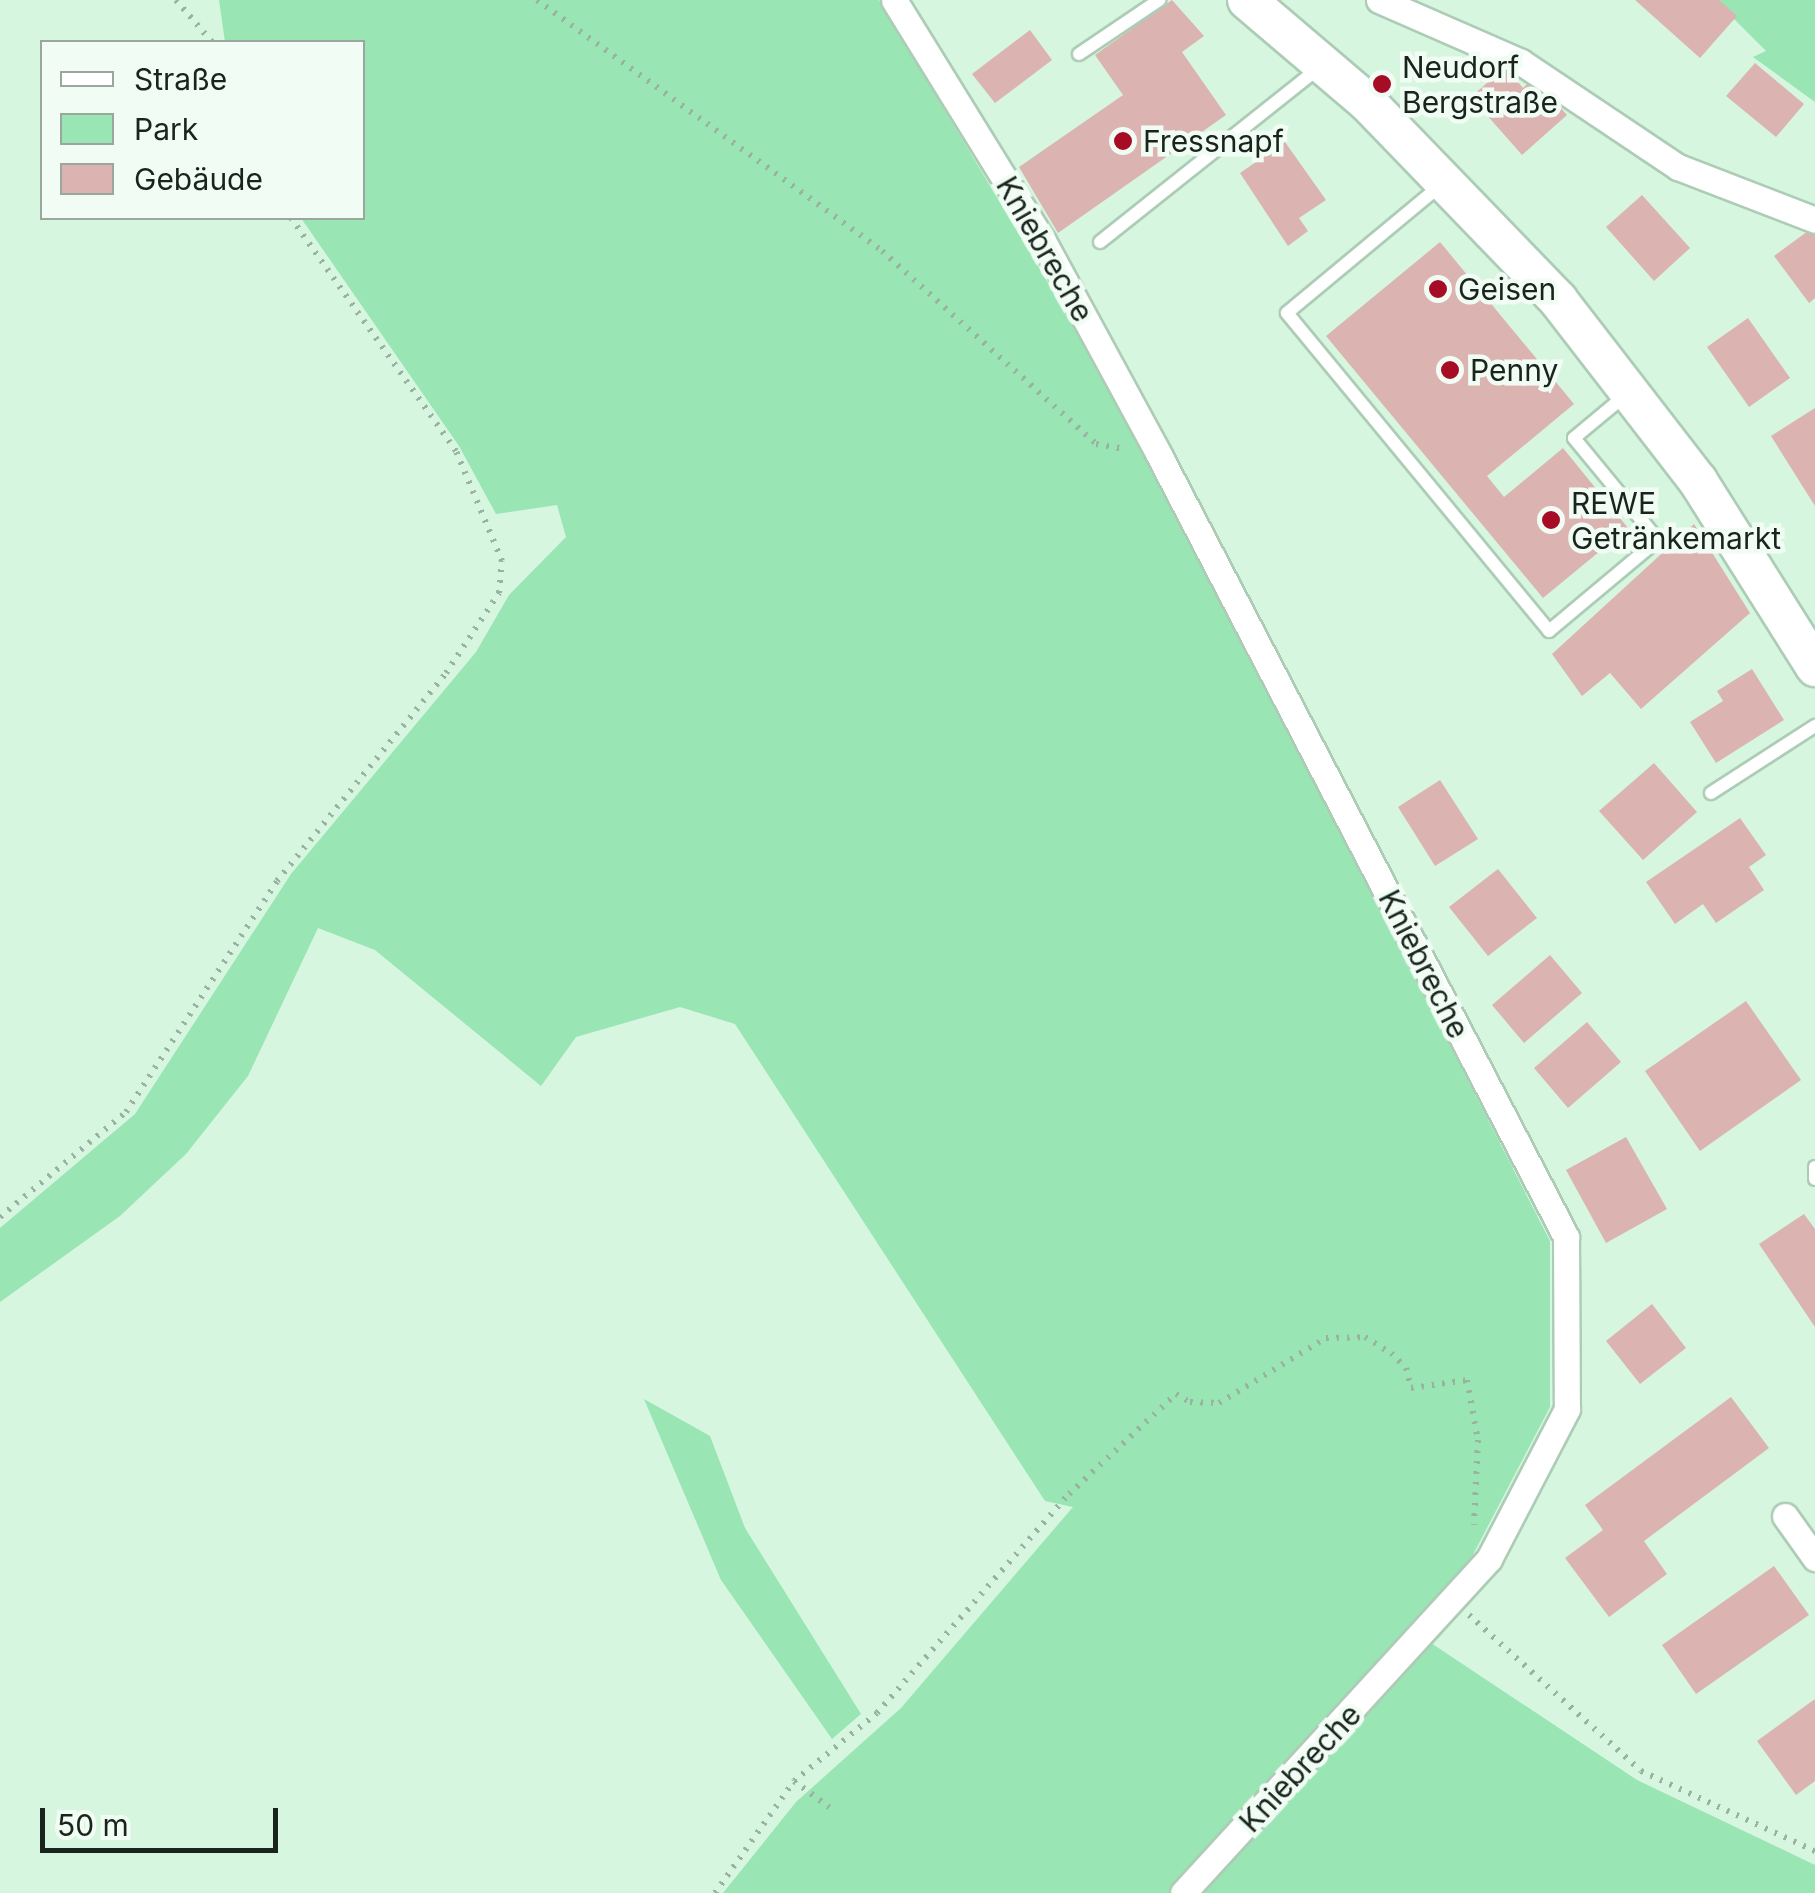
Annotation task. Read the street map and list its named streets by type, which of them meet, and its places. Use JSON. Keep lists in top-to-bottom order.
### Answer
{
  "streets": {
    "street": ["Kniebreche"]
  },
  "places": [
    "Neudorf Bergstraße",
    "Fressnapf",
    "Geisen",
    "Penny",
    "REWE Getränkemarkt"
  ],
  "legend": ["Straße", "Park", "Gebäude"],
  "scale_bar": "50 m"
}
